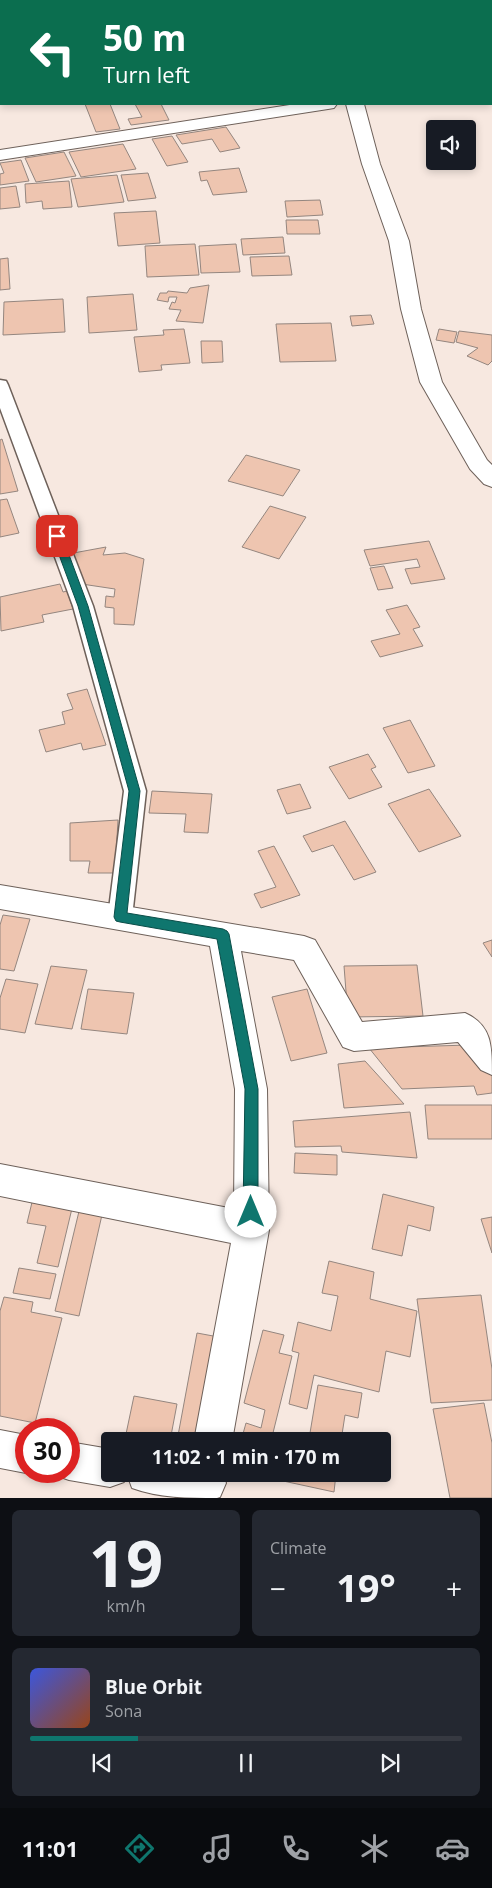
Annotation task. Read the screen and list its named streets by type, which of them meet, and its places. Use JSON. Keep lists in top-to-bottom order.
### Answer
{
  "page": {
    "turn": ["50 m", "Turn left"],
    "limit": "30",
    "trip": "11:02 · 1 min · 170 m",
    "tile": [
      ["19", "km/h"],
      "Climate"
    ],
    "heat": ["−", "19°", "+"],
    "song": ["Blue Orbit", "Sona"],
    "tabs": "11:01"
  }
}
